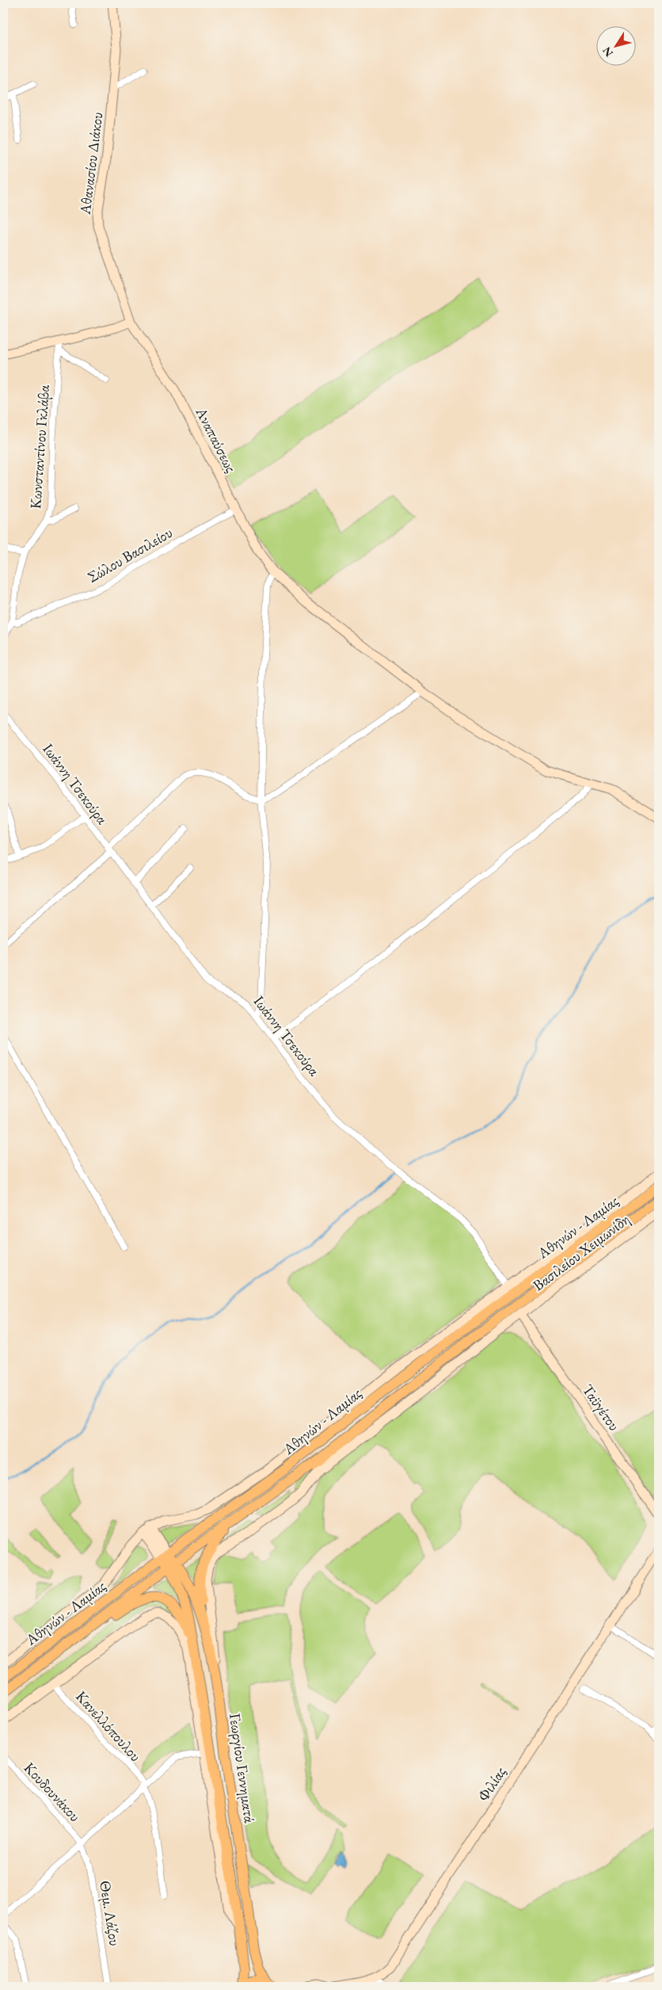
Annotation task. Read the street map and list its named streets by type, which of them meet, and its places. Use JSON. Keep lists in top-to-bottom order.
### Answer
{
  "streets": {
    "main road": ["Αθηνών - Λαμίας", "Γεωργίου Γεννηματά"],
    "street": [
      "Αθανασίου Διάκου",
      "Αναπαύσεως",
      "Κωνσταντίνου Γκλάβα",
      "Σώλου Βασιλείου",
      "Ιωάννη Τσεκούρα",
      "Βασιλείου Χειμωνίδη",
      "Ταϋγέτου",
      "Κανελλόπουλου",
      "Φιλίας",
      "Κουδουνάκου",
      "Θεμ. Λάζου"
    ]
  },
  "crossings": [
    ["Αθανασίου Διάκου", "Αναπαύσεως"],
    ["Αναπαύσεως", "Σώλου Βασιλείου"],
    ["Κωνσταντίνου Γκλάβα", "Σώλου Βασιλείου"],
    ["Αθηνών - Λαμίας", "Γεωργίου Γεννηματά"],
    ["Βασιλείου Χειμωνίδη", "Ταϋγέτου"],
    ["Βασιλείου Χειμωνίδη", "Γεωργίου Γεννηματά"],
    ["Κουδουνάκου", "Θεμ. Λάζου"]
  ],
  "north": "bottom left"
}
